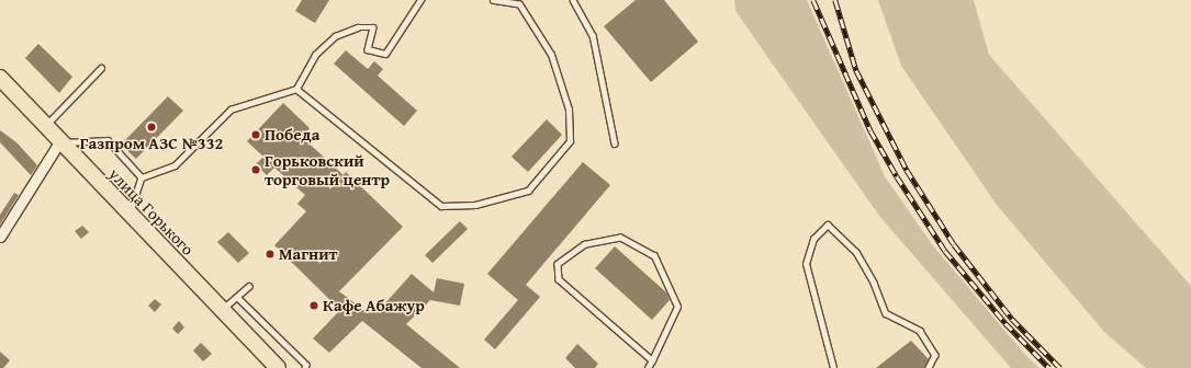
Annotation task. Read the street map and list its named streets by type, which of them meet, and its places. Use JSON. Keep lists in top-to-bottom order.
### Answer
{
  "streets": {
    "main road": ["улица Горького"]
  },
  "places": [
    "Газпром АЗС №332",
    "Победа",
    "Горьковский торговый центр",
    "Магнит",
    "Кафе Абажур"
  ]
}
